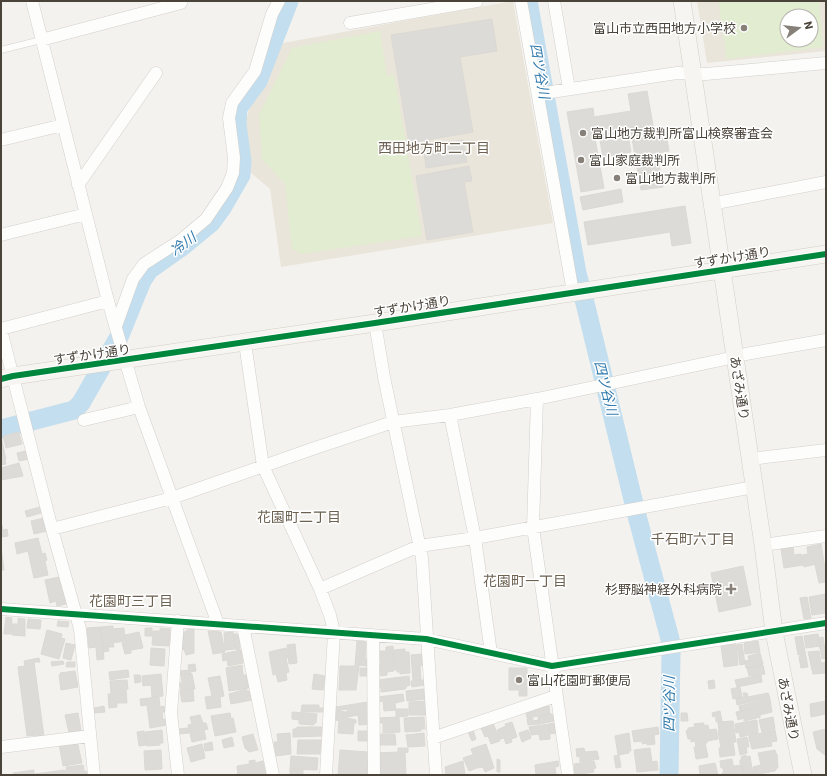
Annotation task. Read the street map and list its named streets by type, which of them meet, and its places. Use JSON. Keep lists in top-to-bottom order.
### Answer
{
  "streets": {
    "street": ["すずかけ通り", "あざみ通り"]
  },
  "crossings": [
    ["すずかけ通り", "あざみ通り"]
  ],
  "districts": [
    "西田地方町二丁目",
    "花園町二丁目",
    "千石町六丁目",
    "花園町一丁目",
    "花園町三丁目"
  ],
  "water": ["四ツ谷川", "冷川"],
  "places": {
    "other": [
      "富山市立西田地方小学校",
      "富山地方裁判所富山検察審査会",
      "富山家庭裁判所",
      "富山地方裁判所",
      "富山花園町郵便局"
    ],
    "health": ["杉野脳神経外科病院"]
  },
  "north": "right"
}
